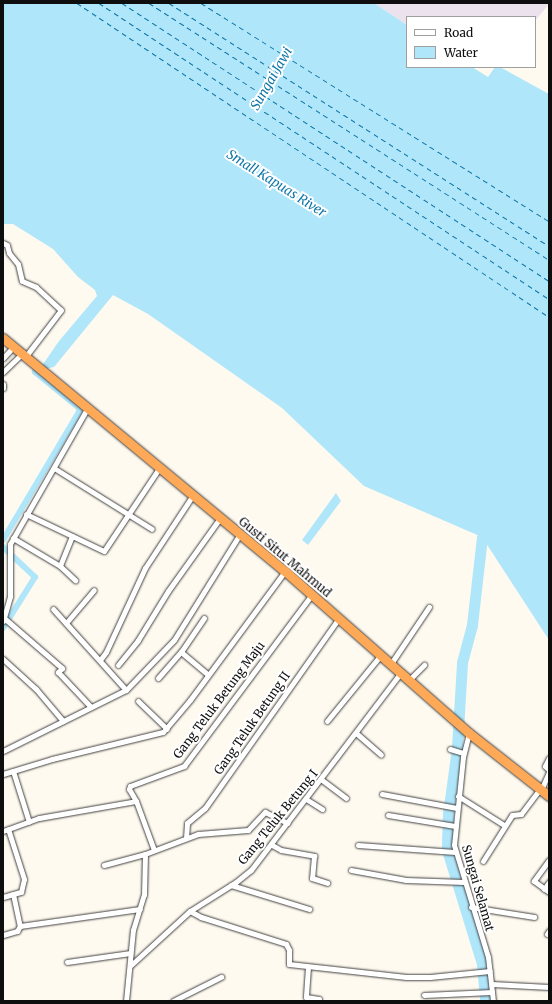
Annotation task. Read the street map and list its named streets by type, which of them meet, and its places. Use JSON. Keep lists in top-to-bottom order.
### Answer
{
  "streets": {
    "highway": ["Gusti Situt Mahmud"],
    "street": [
      "Gang Teluk Betung Maju",
      "Gang Teluk Betung II",
      "Gang Teluk Betung I",
      "Sungai Selamat"
    ]
  },
  "crossings": [
    ["Gusti Situt Mahmud", "Gang Teluk Betung Maju"],
    ["Gusti Situt Mahmud", "Gang Teluk Betung II"],
    ["Gusti Situt Mahmud", "Gang Teluk Betung I"],
    ["Gusti Situt Mahmud", "Sungai Selamat"]
  ],
  "water": ["Sungai Jawi", "Small Kapuas River"],
  "legend": ["Road", "Water"]
}
